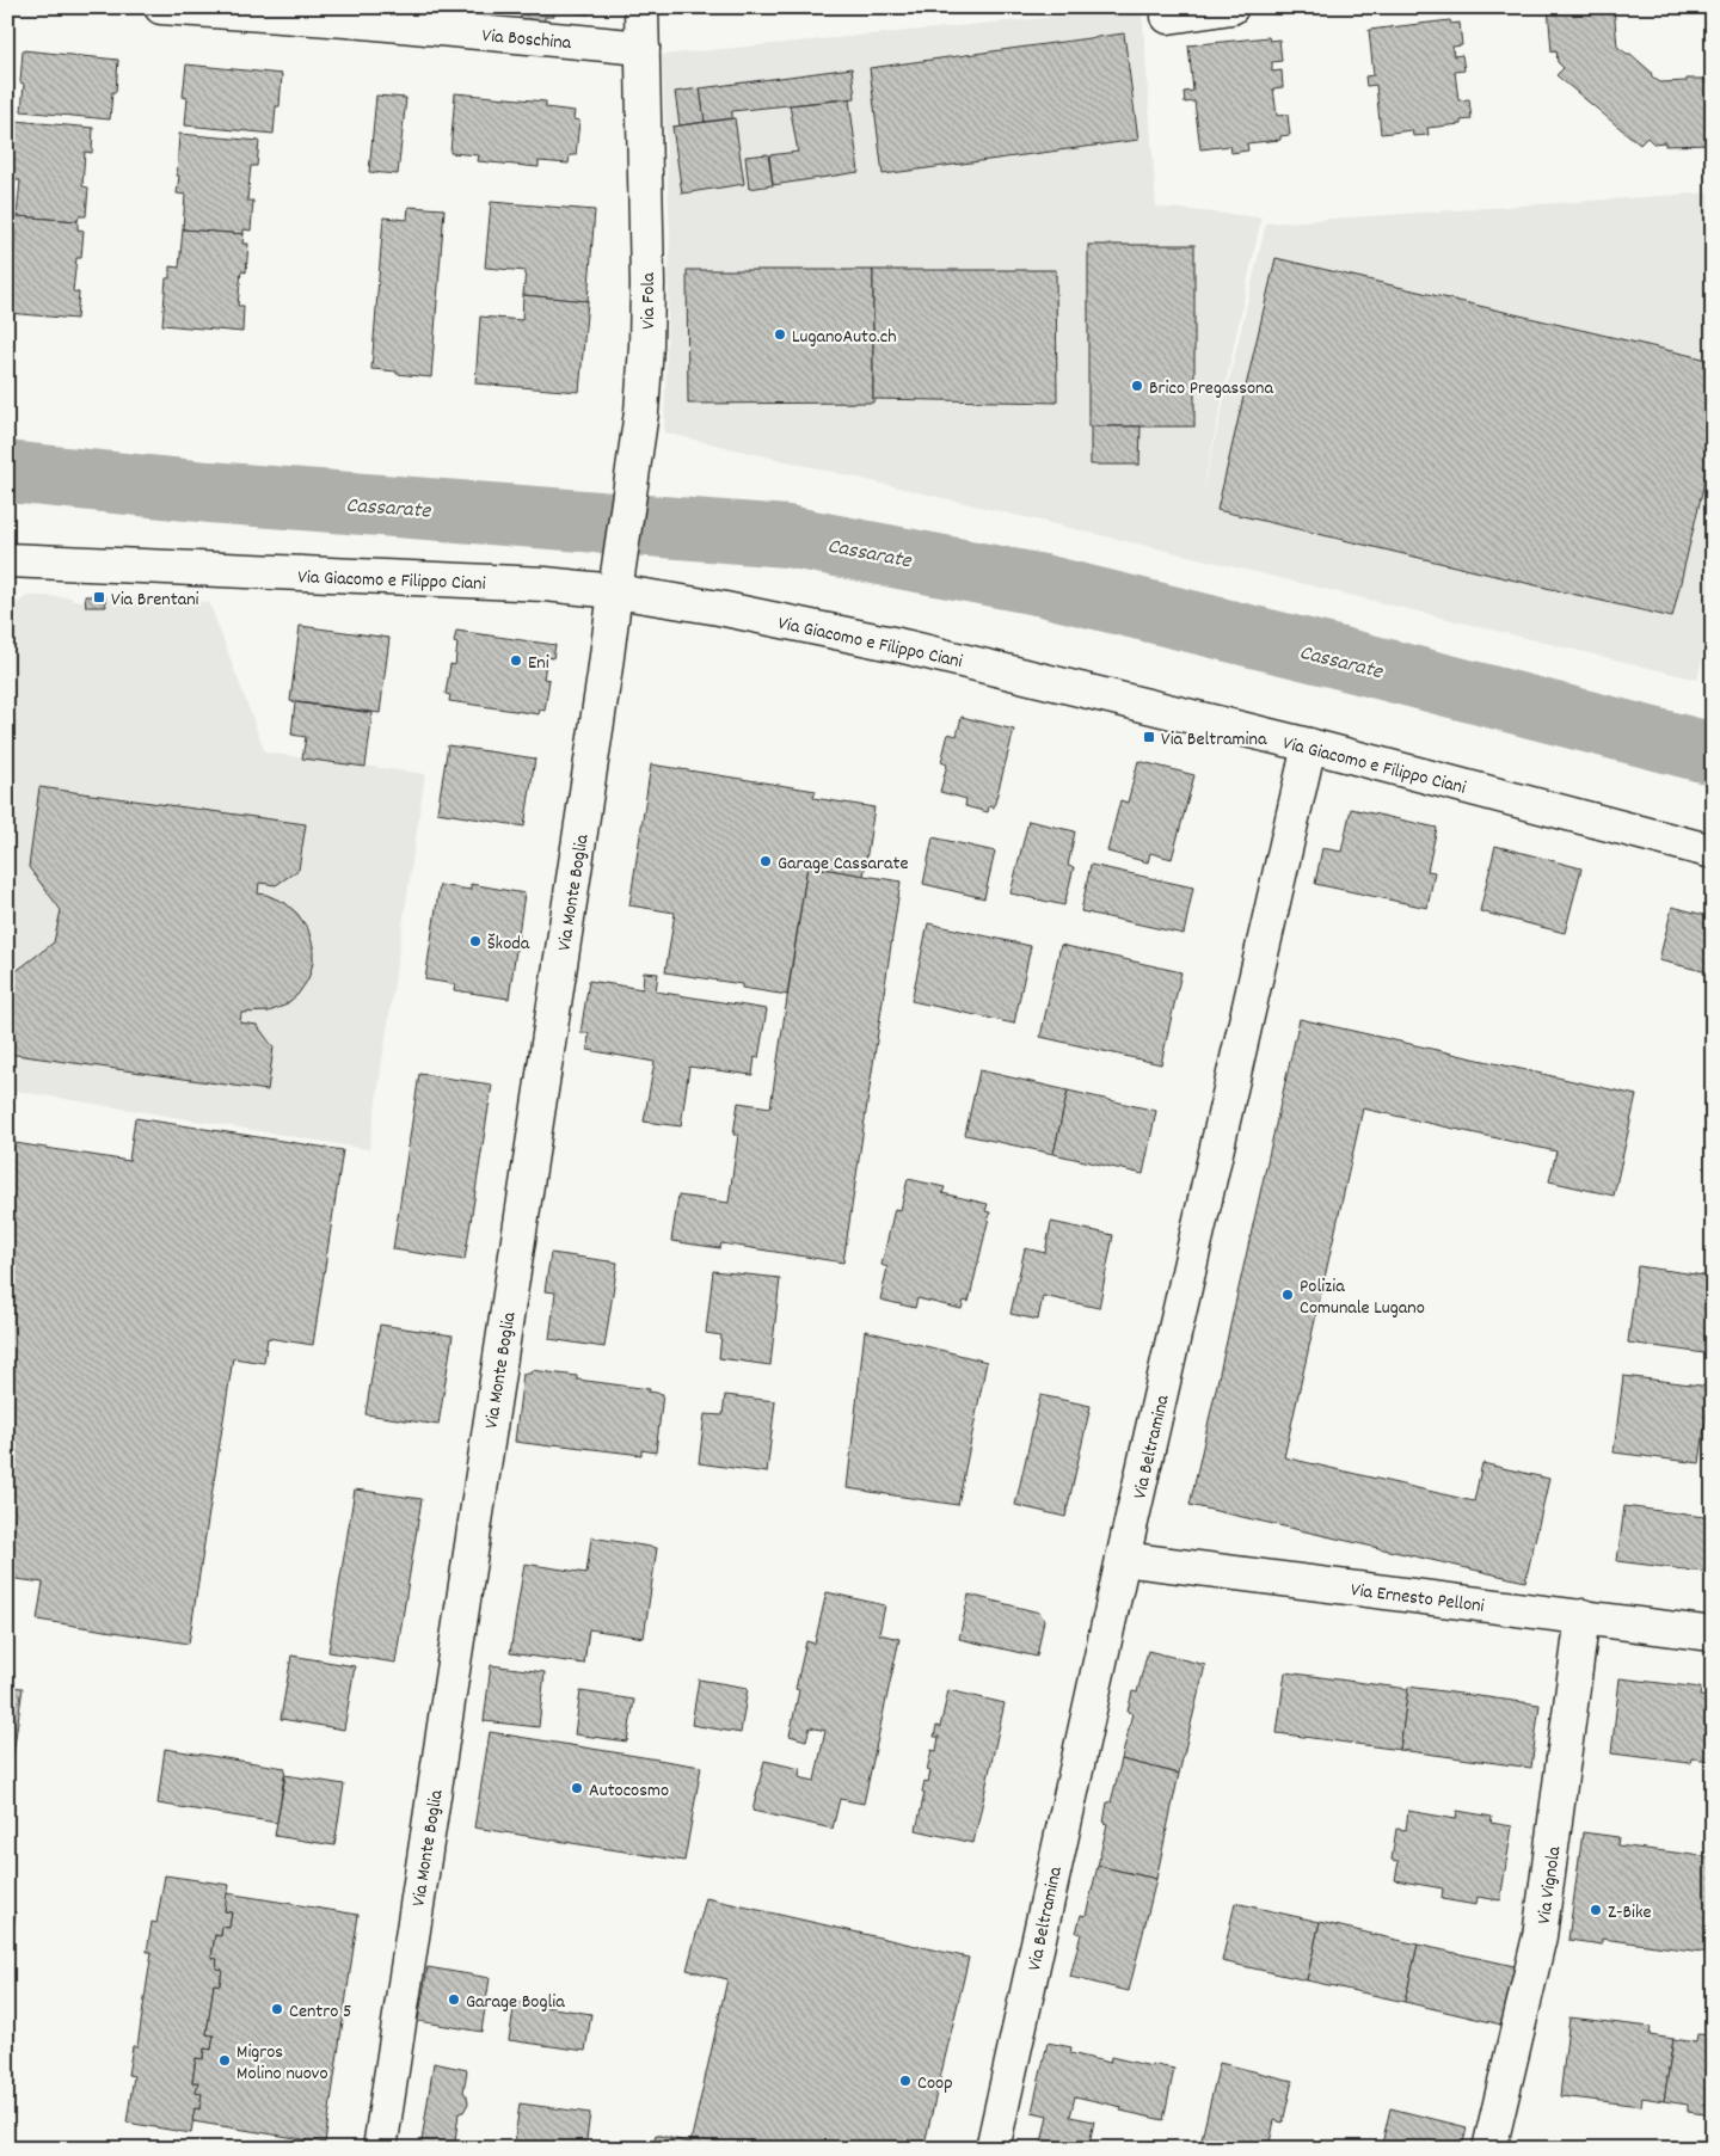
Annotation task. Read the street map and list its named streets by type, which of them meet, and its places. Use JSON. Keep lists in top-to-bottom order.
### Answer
{
  "streets": {
    "street": [
      "Via Boschina",
      "Via Fola",
      "Via Giacomo e Filippo Ciani",
      "Via Monte Boglia",
      "Via Beltramina",
      "Via Ernesto Pelloni",
      "Via Vignola"
    ]
  },
  "crossings": [
    ["Via Boschina", "Via Fola"],
    ["Via Fola", "Via Giacomo e Filippo Ciani"],
    ["Via Fola", "Via Monte Boglia"],
    ["Via Giacomo e Filippo Ciani", "Via Monte Boglia"],
    ["Via Giacomo e Filippo Ciani", "Via Beltramina"],
    ["Via Beltramina", "Via Ernesto Pelloni"],
    ["Via Ernesto Pelloni", "Via Vignola"]
  ],
  "water": ["Cassarate"],
  "places": {
    "other": [
      "LuganoAuto.ch",
      "Brico Pregassona",
      "Eni",
      "Garage Cassarate",
      "Škoda",
      "Polizia Comunale Lugano",
      "Autocosmo",
      "Z-Bike",
      "Garage Boglia",
      "Centro 5",
      "Migros Molino nuovo",
      "Coop"
    ],
    "transit": ["Via Brentani", "Via Beltramina"]
  }
}
